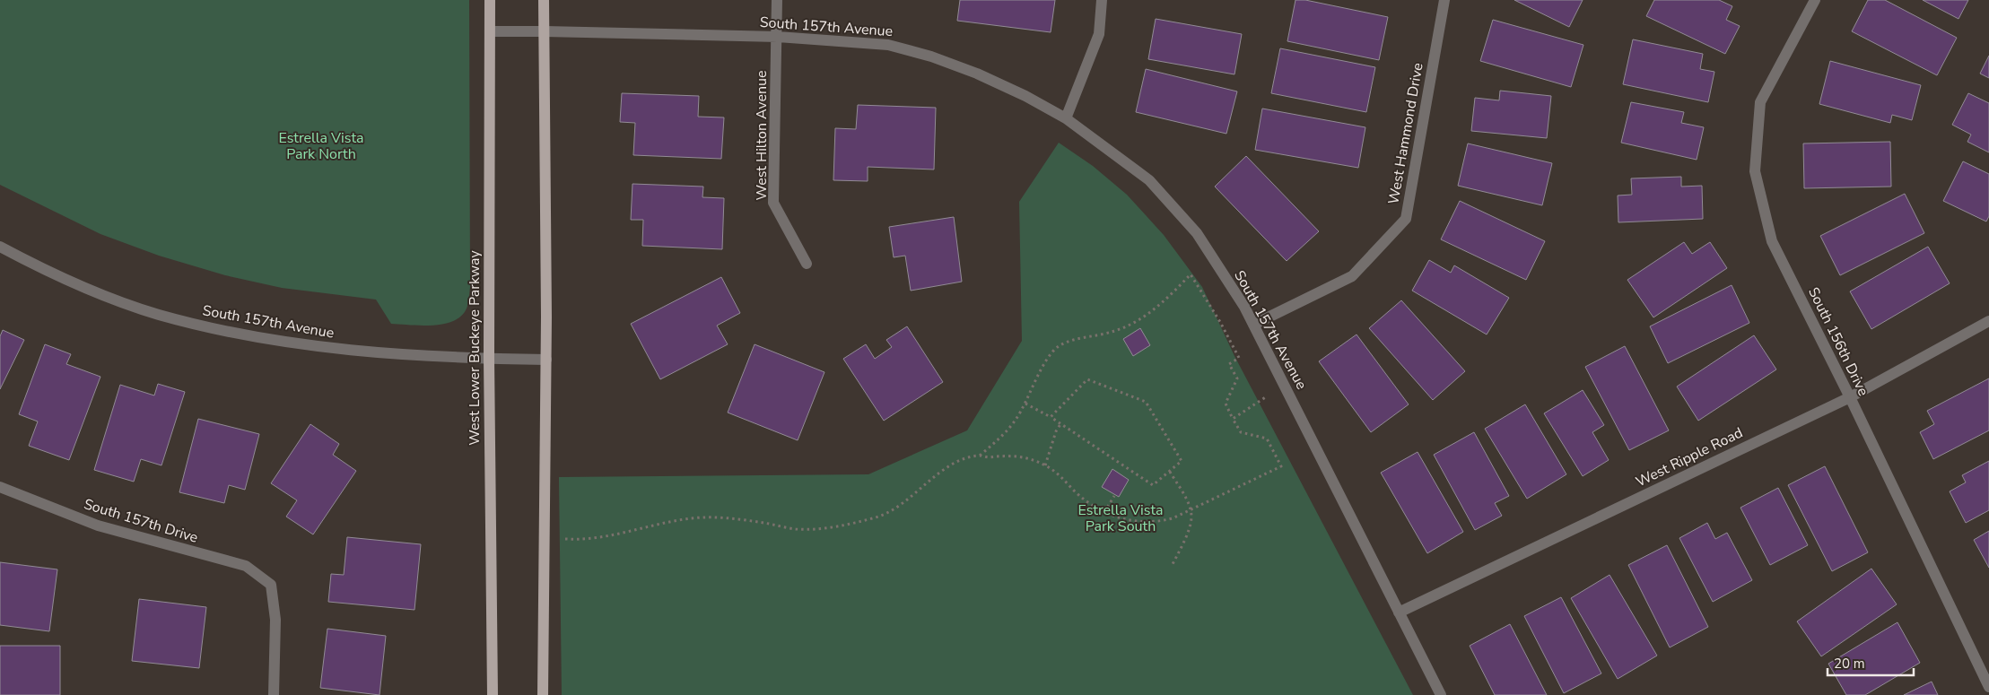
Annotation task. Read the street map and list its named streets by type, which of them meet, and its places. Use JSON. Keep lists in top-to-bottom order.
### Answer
{
  "streets": {
    "main road": ["West Lower Buckeye Parkway"],
    "street": [
      "South 157th Avenue",
      "West Hammond Drive",
      "West Hilton Avenue",
      "South 156th Drive",
      "West Ripple Road",
      "South 157th Drive"
    ]
  },
  "crossings": [
    ["South 157th Avenue", "West Hammond Drive"],
    ["South 157th Avenue", "West Hilton Avenue"],
    ["South 157th Avenue", "West Lower Buckeye Parkway"],
    ["South 157th Avenue", "West Ripple Road"],
    ["South 156th Drive", "West Ripple Road"]
  ],
  "parks": ["Estrella Vista Park North", "Estrella Vista Park South"],
  "scale_bar": "20 m"
}
